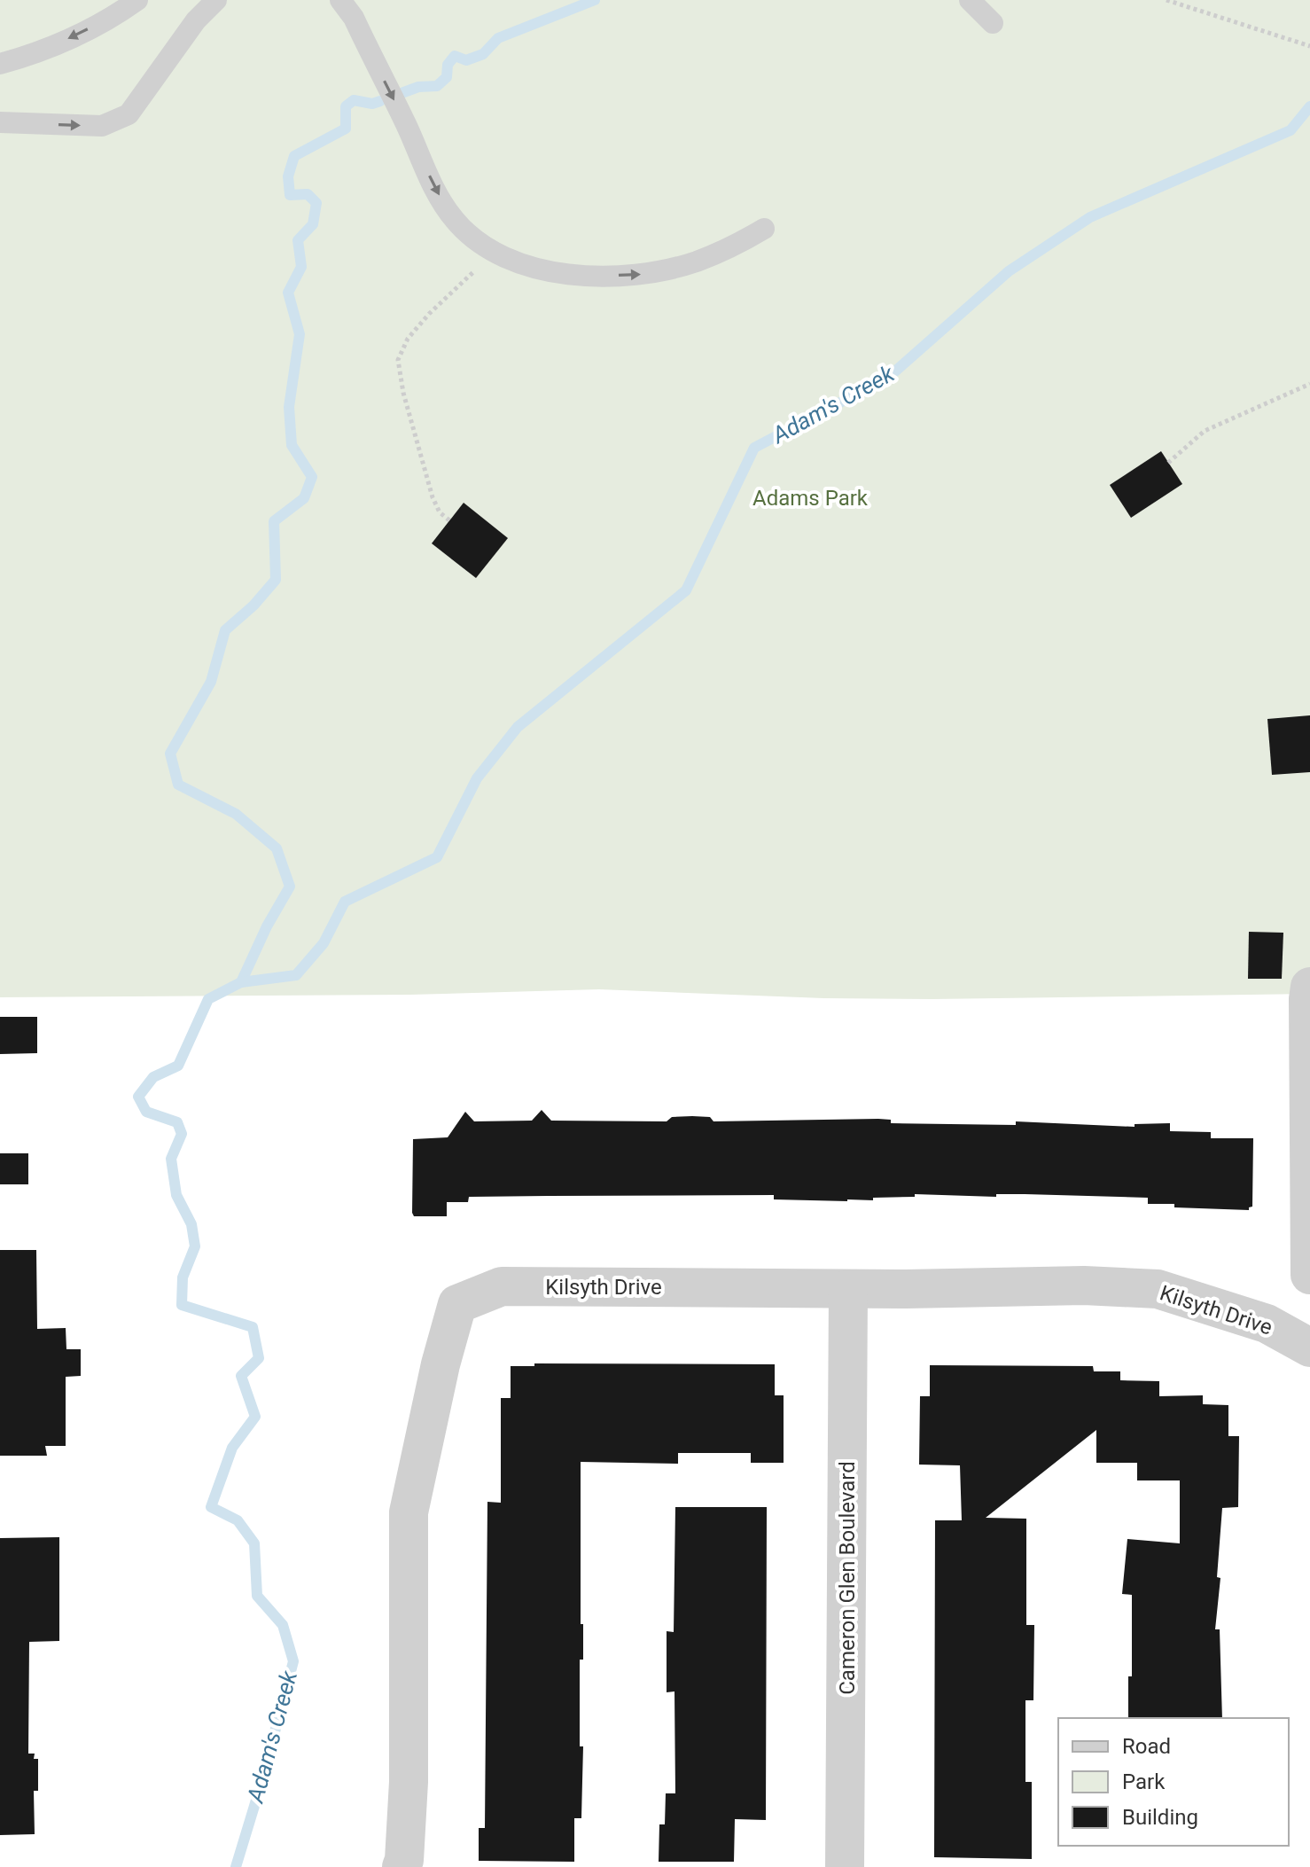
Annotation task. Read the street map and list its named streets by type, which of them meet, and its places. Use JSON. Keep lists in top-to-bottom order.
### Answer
{
  "streets": {
    "street": ["Kilsyth Drive", "Cameron Glen Boulevard"]
  },
  "crossings": [
    ["Kilsyth Drive", "Cameron Glen Boulevard"]
  ],
  "water": ["Adam's Creek"],
  "parks": ["Adams Park"],
  "legend": ["Road", "Park", "Building"]
}
